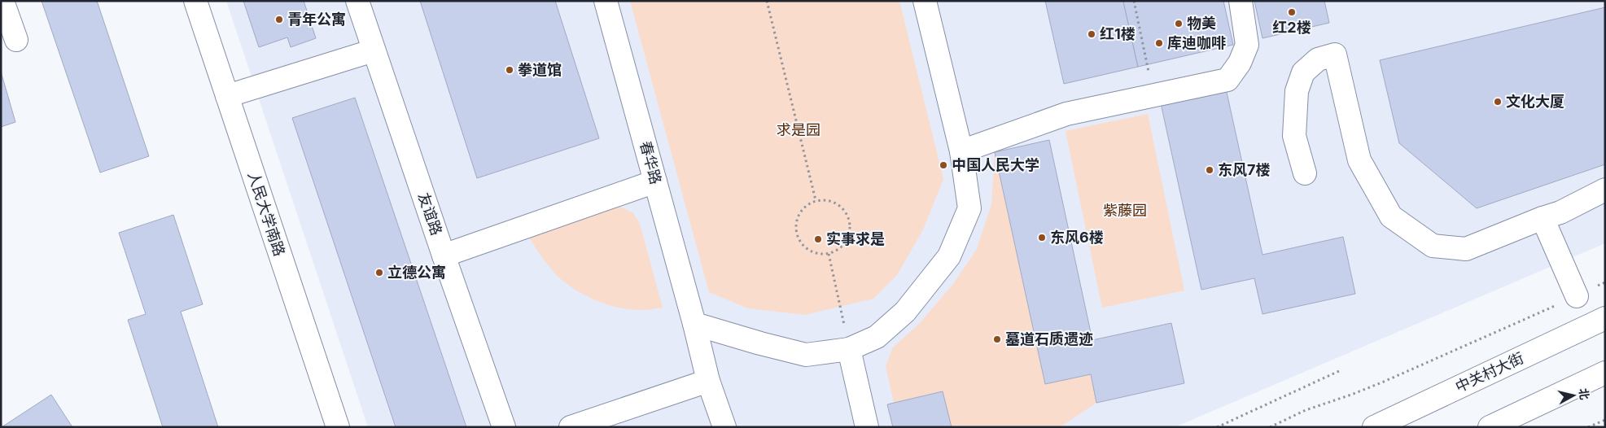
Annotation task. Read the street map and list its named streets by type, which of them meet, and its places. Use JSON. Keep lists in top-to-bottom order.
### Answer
{
  "streets": {
    "street": [
      "春华路",
      "人民大学南路",
      "友谊路",
      "中关村大街"
    ]
  },
  "parks": ["求是园", "紫藤园"],
  "places": [
    "红2楼",
    "青年公寓",
    "物美",
    "红1楼",
    "库迪咖啡",
    "拳道馆",
    "文化大厦",
    "中国人民大学",
    "东风7楼",
    "东风6楼",
    "实事求是",
    "立德公寓",
    "墓道石质遗迹"
  ],
  "north": "right"
}
